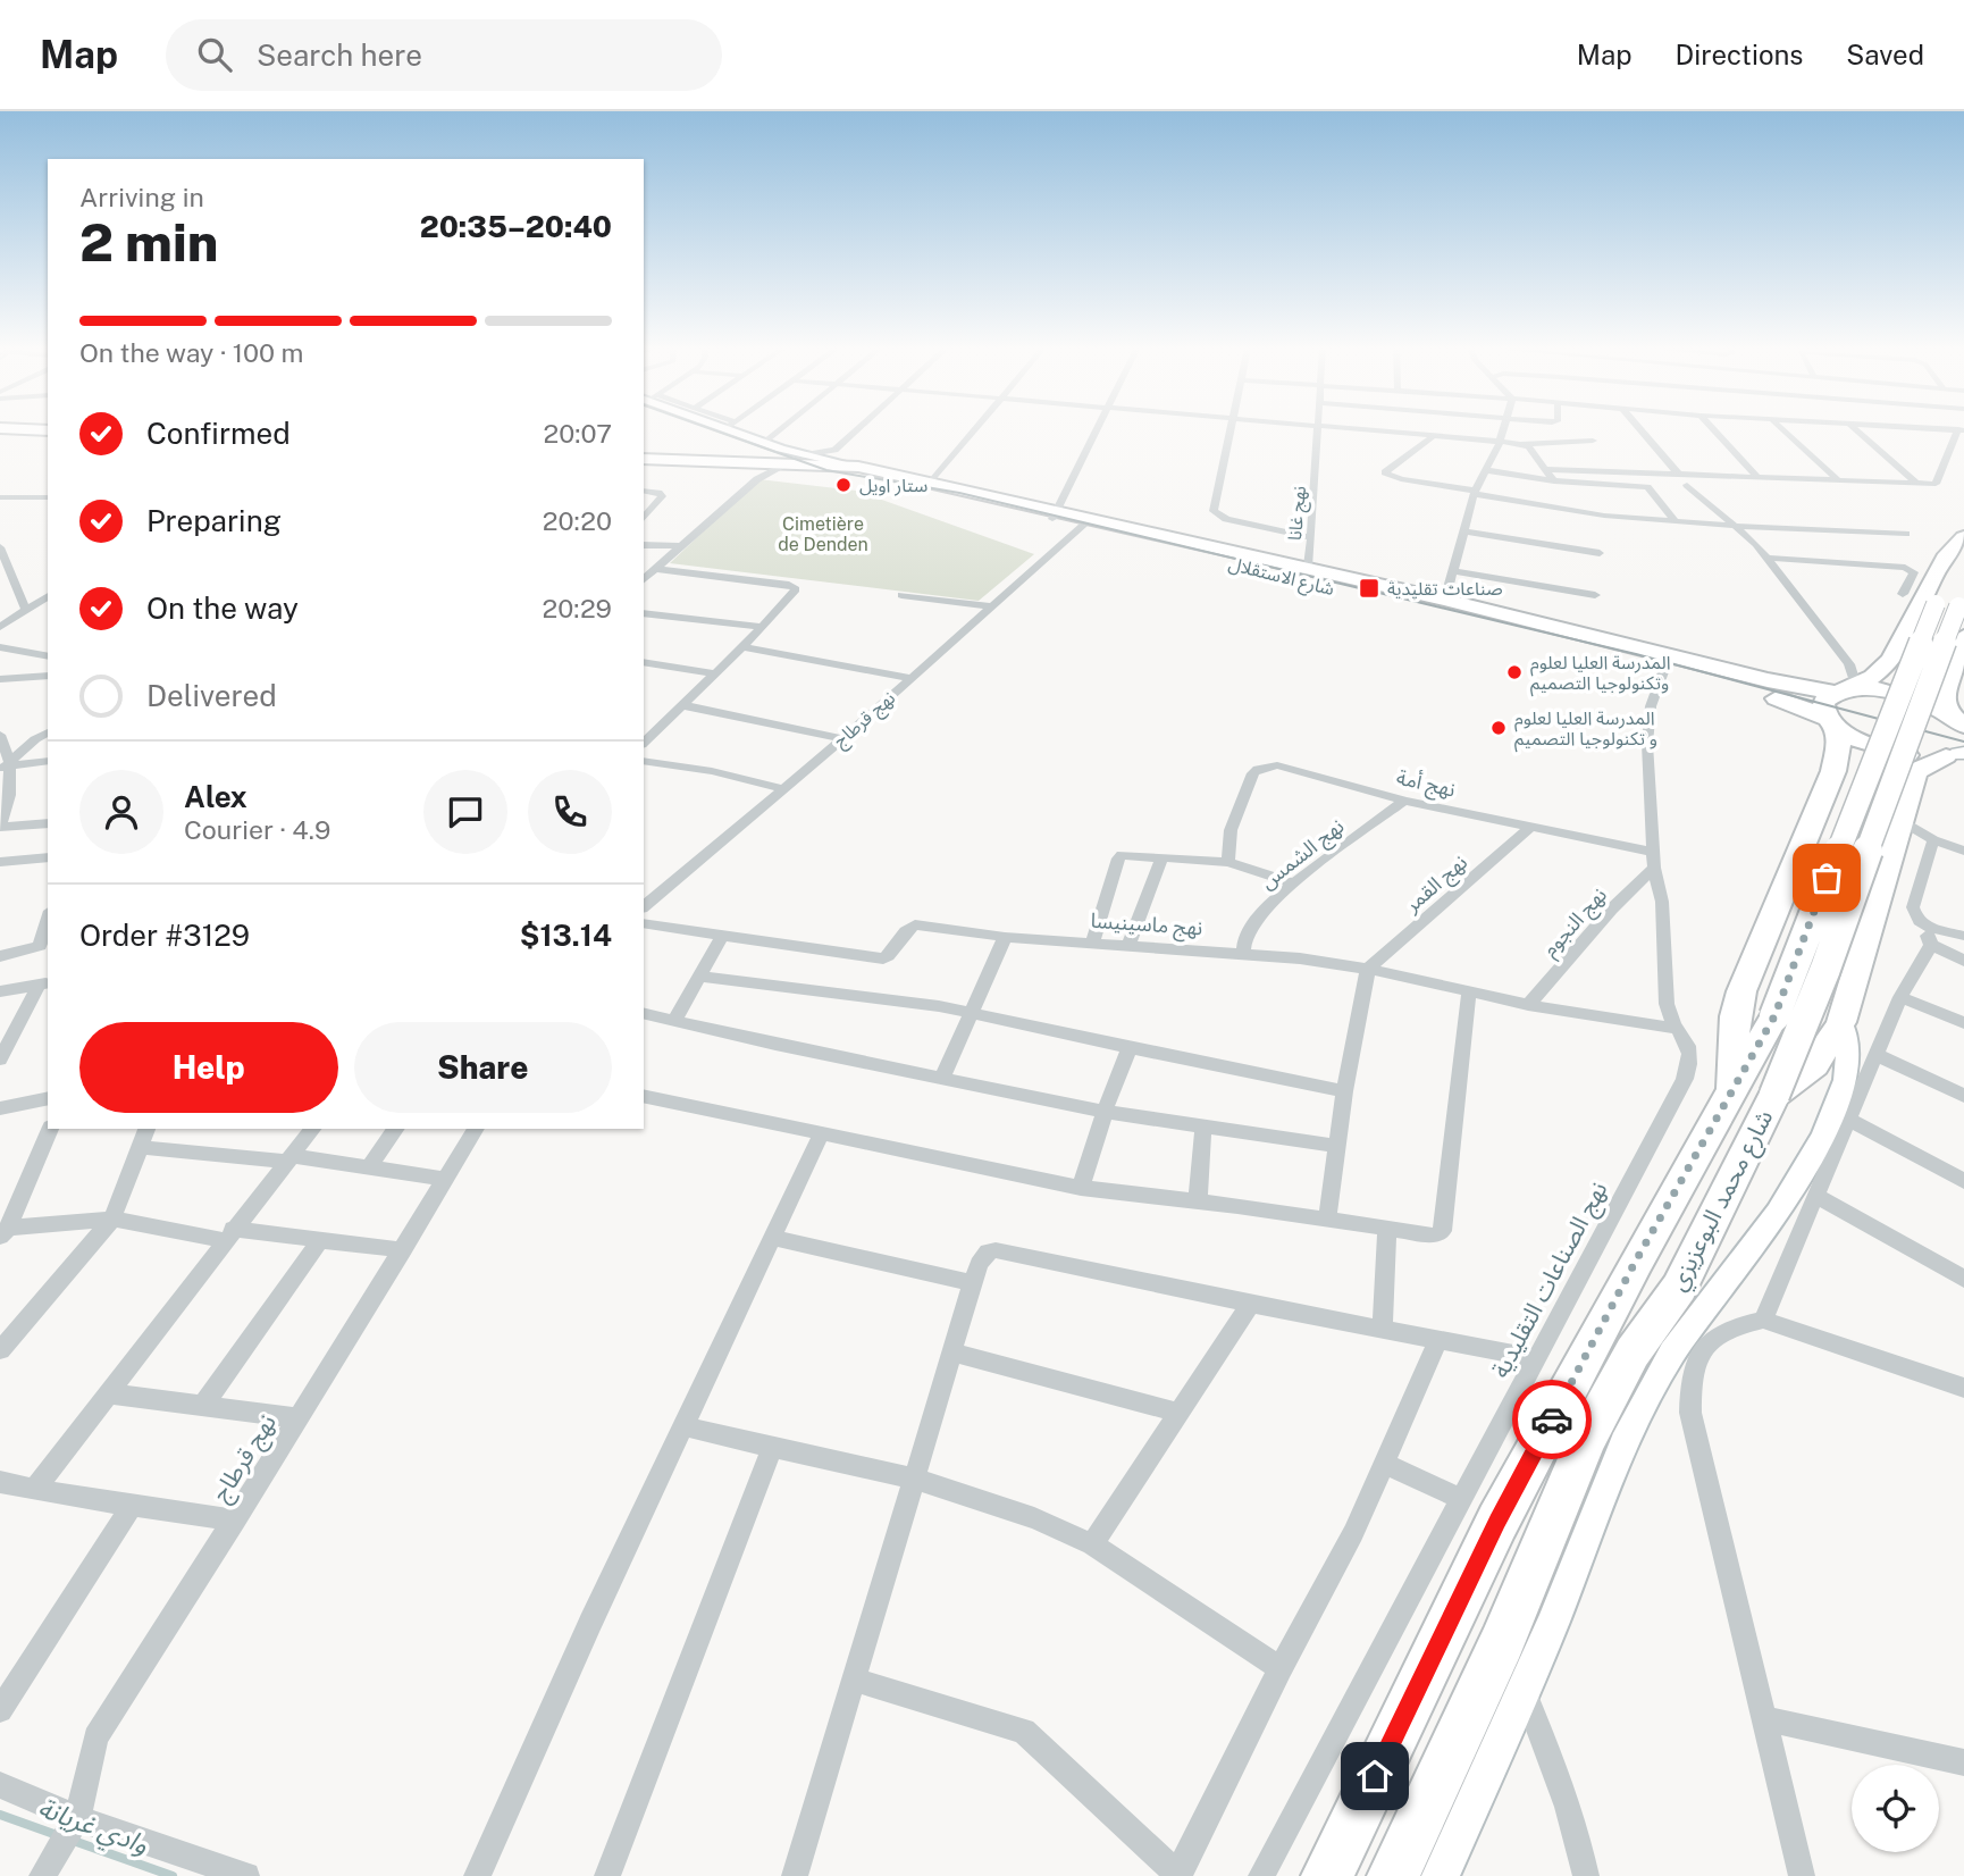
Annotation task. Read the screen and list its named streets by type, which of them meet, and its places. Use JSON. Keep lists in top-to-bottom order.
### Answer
{
  "streets": {
    "highway": ["شارع الاستقلال", "شارع محمد البوعزيزي"],
    "street": [
      "نهج غانا",
      "نهج قرطاج",
      "نهج أمة",
      "نهج الشمس",
      "نهج القمر",
      "نهج النجوم",
      "نهج ماسينيسا",
      "نهج الصناعات التقليدية"
    ]
  },
  "crossings": [
    ["نهج غانا", "شارع الاستقلال"],
    ["شارع الاستقلال", "نهج قرطاج"],
    ["شارع الاستقلال", "شارع محمد البوعزيزي"],
    ["شارع الاستقلال", "نهج الصناعات التقليدية"],
    ["نهج أمة", "نهج الشمس"],
    ["نهج أمة", "نهج القمر"],
    ["نهج أمة", "نهج النجوم"],
    ["نهج أمة", "نهج الصناعات التقليدية"],
    ["نهج الشمس", "نهج ماسينيسا"],
    ["نهج القمر", "نهج ماسينيسا"],
    ["نهج النجوم", "نهج ماسينيسا"],
    ["نهج النجوم", "نهج الصناعات التقليدية"],
    ["نهج ماسينيسا", "نهج الصناعات التقليدية"]
  ],
  "water": ["وادي غريانة"],
  "parks": ["Cimetière de Denden"],
  "places": {
    "other": ["ستار اويل", "المدرسة العليا لعلوم وتكنولوجيا التصميم", "المدرسة العليا لعلوم و تكنولوجيا التصميم"],
    "transit": ["صناعات تقليدية"]
  },
  "page": {
    "header": "Map",
    "search": "Search here",
    "nav": ["Map", "Directions", "Saved"],
    "heading": ["2 min", "Arriving in", "20:35–20:40"],
    "panel": [
      "Alex",
      "Courier · 4.9",
      "Order #3129",
      "$13.14"
    ],
    "bar": "On the way · 100 m",
    "list": [
      ["Confirmed", "20:07"],
      ["Preparing", "20:20"],
      ["On the way", "20:29"],
      "Delivered"
    ],
    "buttons": ["Help", "Share"]
  }
}
